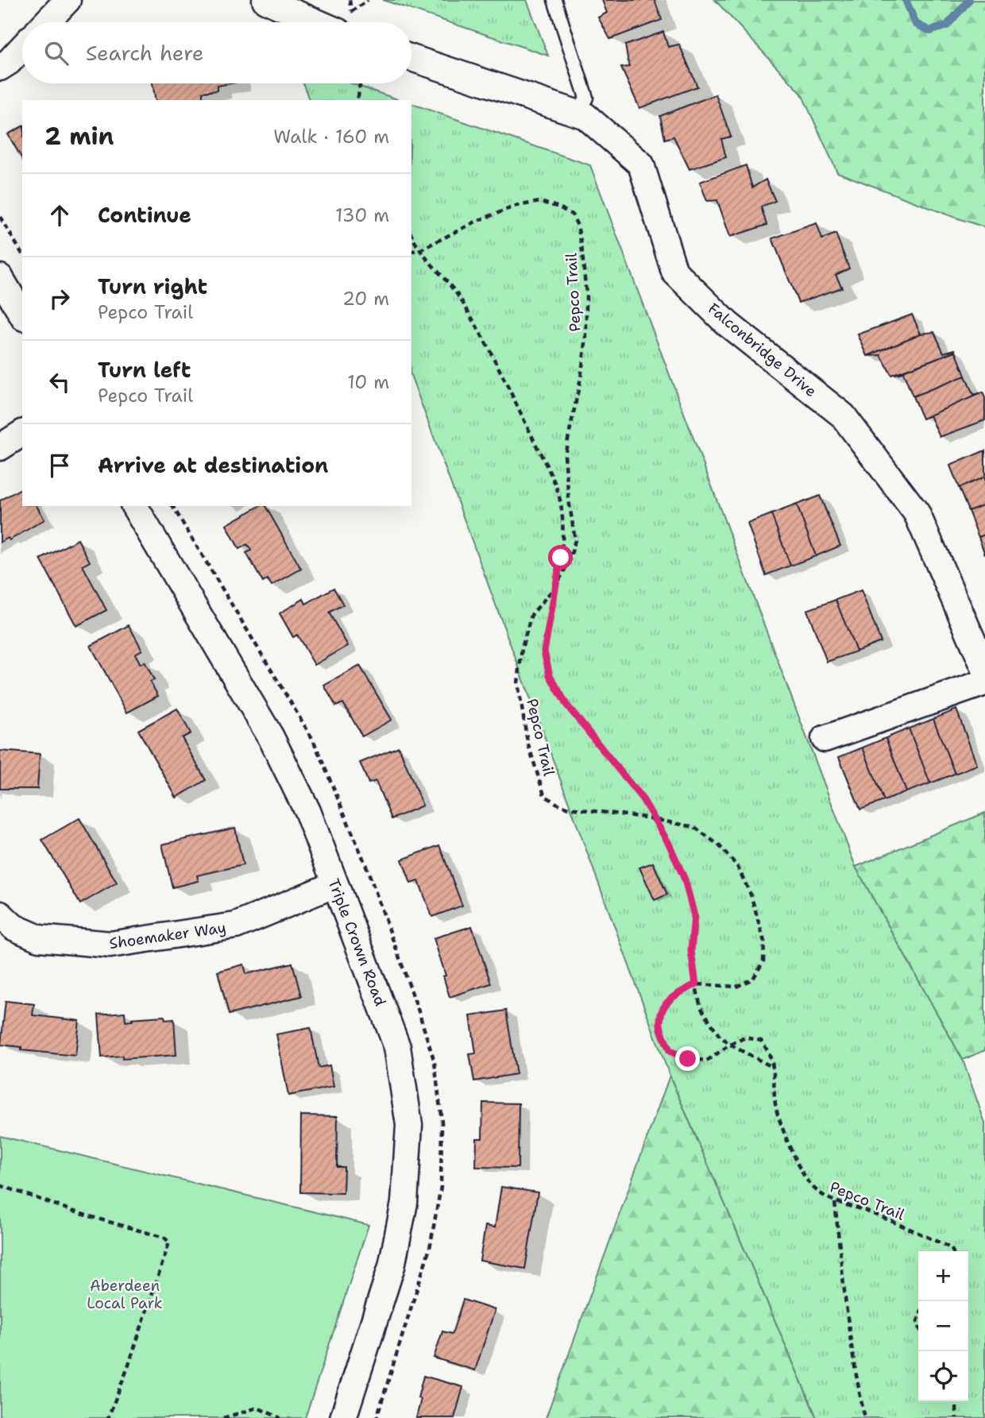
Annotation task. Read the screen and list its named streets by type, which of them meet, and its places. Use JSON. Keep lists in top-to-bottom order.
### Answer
{
  "streets": {
    "street": ["Falconbridge Drive", "Shoemaker Way", "Triple Crown Road"],
    "path": ["Pepco Trail"]
  },
  "crossings": [
    ["Shoemaker Way", "Triple Crown Road"]
  ],
  "parks": ["Aberdeen Local Park"],
  "page": {
    "search": "Search here",
    "heading": ["2 min", "Walk · 160 m"],
    "list": [
      ["Continue", "130 m"],
      ["Turn right", "Pepco Trail", "20 m"],
      ["Turn left", "Pepco Trail", "10 m"],
      "Arrive at destination"
    ],
    "map_buttons": ["+", "−"]
  }
}
